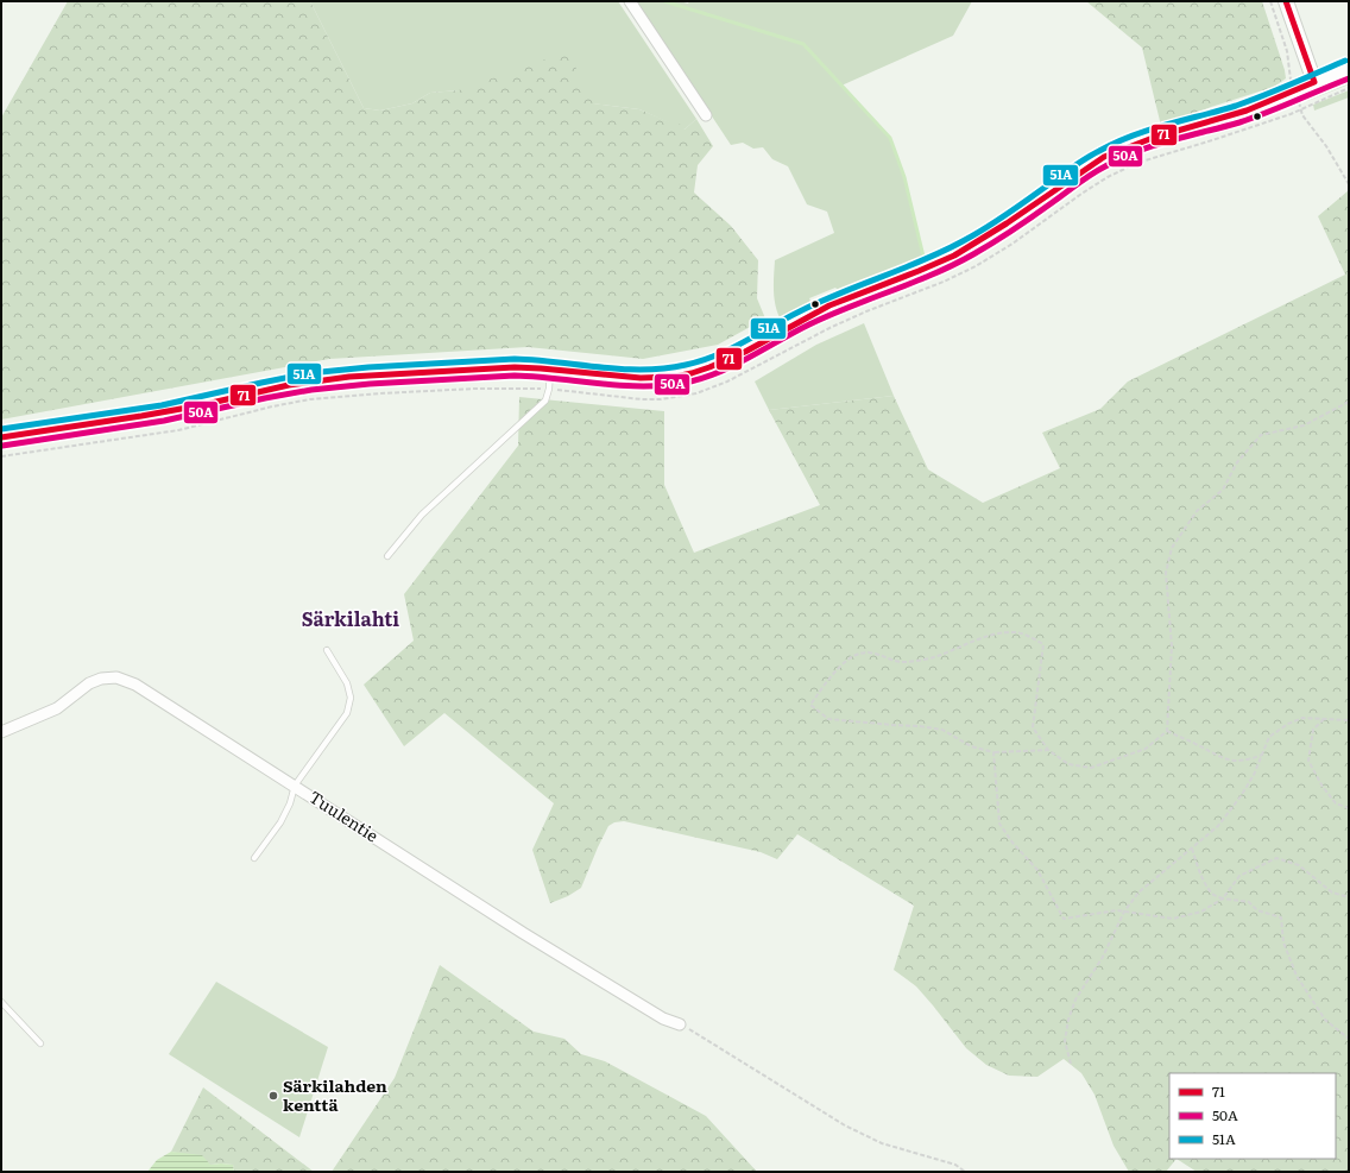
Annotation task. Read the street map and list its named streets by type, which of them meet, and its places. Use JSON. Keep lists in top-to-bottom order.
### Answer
{
  "streets": {
    "street": ["Tuulentie"]
  },
  "districts": ["Särkilahti"],
  "places": ["Särkilahden kenttä"],
  "lines": ["transit line 71", "transit line 51A", "transit line 50A"],
  "legend": ["71", "50A", "51A"]
}
